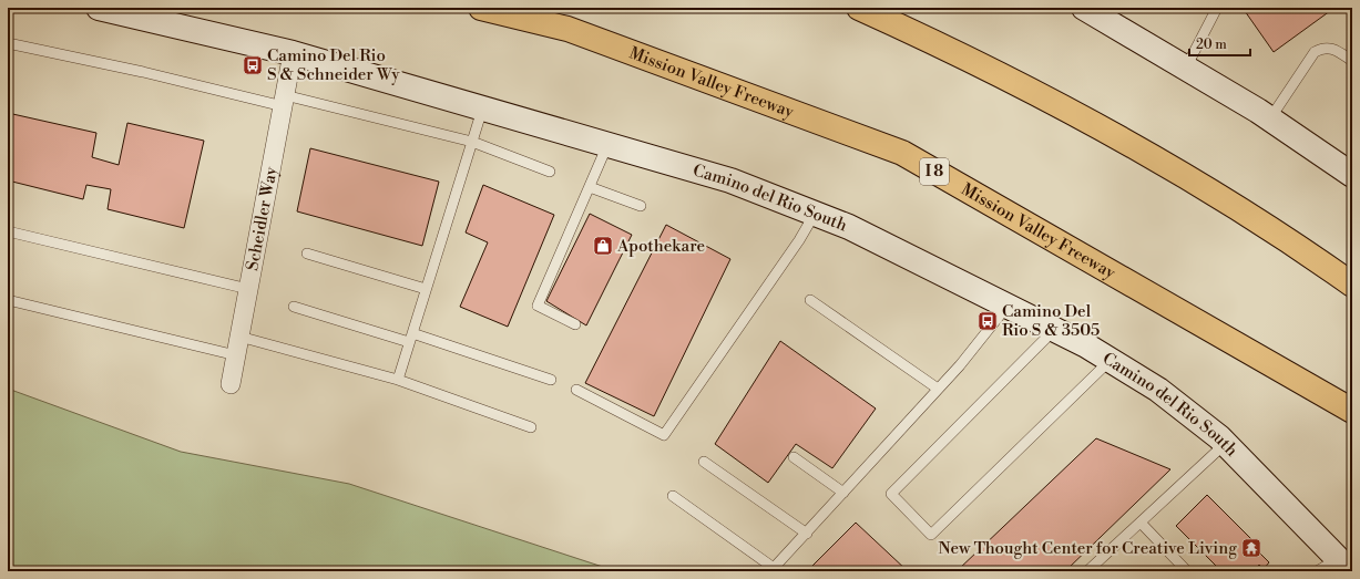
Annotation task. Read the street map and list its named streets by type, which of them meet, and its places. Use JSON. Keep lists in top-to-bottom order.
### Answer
{
  "streets": {
    "highway": ["Mission Valley Freeway", "I 8"],
    "street": ["Camino del Rio South", "Scheidler Way"]
  },
  "crossings": [
    ["Camino del Rio South", "Scheidler Way"]
  ],
  "places": {
    "bus stop": ["Camino Del Rio S & Schneider Wy", "Camino Del Rio S & 3505"],
    "shop": ["Apothekare"],
    "temple": ["New Thought Center for Creative Living"]
  },
  "scale_bar": "20 m"
}
